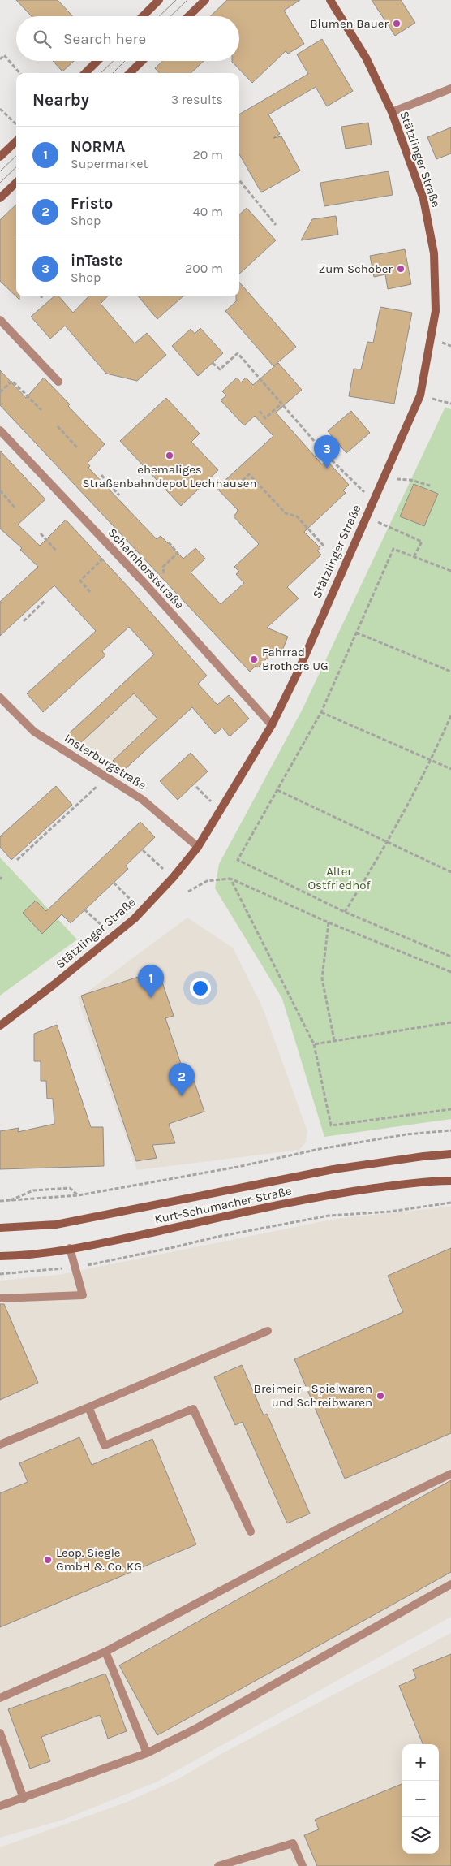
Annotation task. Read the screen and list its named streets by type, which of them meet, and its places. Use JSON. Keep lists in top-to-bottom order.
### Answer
{
  "streets": {
    "street": [
      "Stätzlinger Straße",
      "Scharnhorststraße",
      "Insterburgstraße",
      "Kurt-Schumacher-Straße"
    ]
  },
  "crossings": [
    ["Stätzlinger Straße", "Scharnhorststraße"],
    ["Stätzlinger Straße", "Insterburgstraße"]
  ],
  "parks": ["Alter Ostfriedhof"],
  "places": [
    "Blumen Bauer",
    "Zum Schober",
    "ehemaliges Straßenbahndepot Lechhausen",
    "Fahrrad Brothers UG",
    "Breimeir - Spielwaren und Schreibwaren",
    "Leop. Siegle GmbH & Co. KG"
  ],
  "page": {
    "search": "Search here",
    "heading": ["Nearby", "3 results"],
    "list": [
      {
        "mark": "1",
        "name": "NORMA",
        "note": "Supermarket",
        "value": "20 m"
      },
      {
        "mark": "2",
        "name": "Fristo",
        "note": "Shop",
        "value": "40 m"
      },
      {
        "mark": "3",
        "name": "inTaste",
        "note": "Shop",
        "value": "200 m"
      }
    ],
    "pins": ["3", "1", "2"],
    "map_buttons": ["+", "−"]
  }
}
